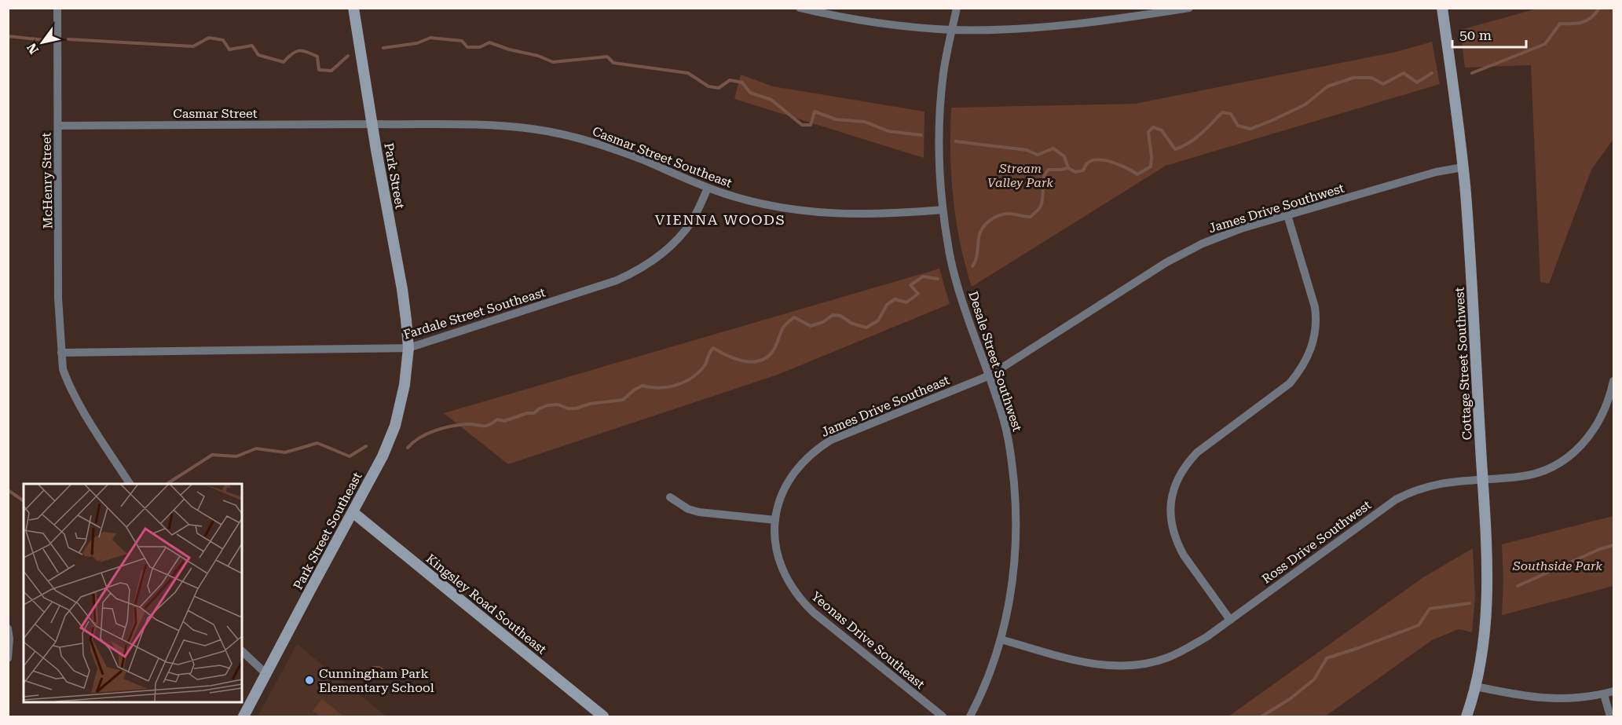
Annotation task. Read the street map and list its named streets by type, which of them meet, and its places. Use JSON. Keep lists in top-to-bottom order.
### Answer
{
  "streets": {
    "street": [
      "Casmar Street",
      "Casmar Street Southeast",
      "Park Street",
      "McHenry Street",
      "James Drive Southwest",
      "Fardale Street Southeast",
      "Desale Street Southwest",
      "Cottage Street Southwest",
      "James Drive Southeast",
      "Park Street Southeast",
      "Ross Drive Southwest",
      "Kingsley Road Southeast",
      "Yeonas Drive Southeast"
    ]
  },
  "crossings": [
    ["Casmar Street", "Casmar Street Southeast"],
    ["Casmar Street", "Park Street"],
    ["Casmar Street", "McHenry Street"],
    ["Casmar Street Southeast", "Park Street"],
    ["Casmar Street Southeast", "Fardale Street Southeast"],
    ["Casmar Street Southeast", "Desale Street Southwest"],
    ["Park Street", "Fardale Street Southeast"],
    ["Park Street", "Park Street Southeast"],
    ["McHenry Street", "Fardale Street Southeast"],
    ["James Drive Southwest", "Desale Street Southwest"],
    ["James Drive Southwest", "Cottage Street Southwest"],
    ["James Drive Southwest", "James Drive Southeast"],
    ["Fardale Street Southeast", "Park Street Southeast"],
    ["Desale Street Southwest", "James Drive Southeast"],
    ["Desale Street Southwest", "Ross Drive Southwest"],
    ["Cottage Street Southwest", "Ross Drive Southwest"],
    ["James Drive Southeast", "Yeonas Drive Southeast"],
    ["Park Street Southeast", "Kingsley Road Southeast"]
  ],
  "districts": ["VIENNA WOODS"],
  "parks": ["Stream Valley Park", "Southside Park"],
  "places": ["Cunningham Park Elementary School"],
  "scale_bar": "50 m",
  "north": "bottom left"
}
